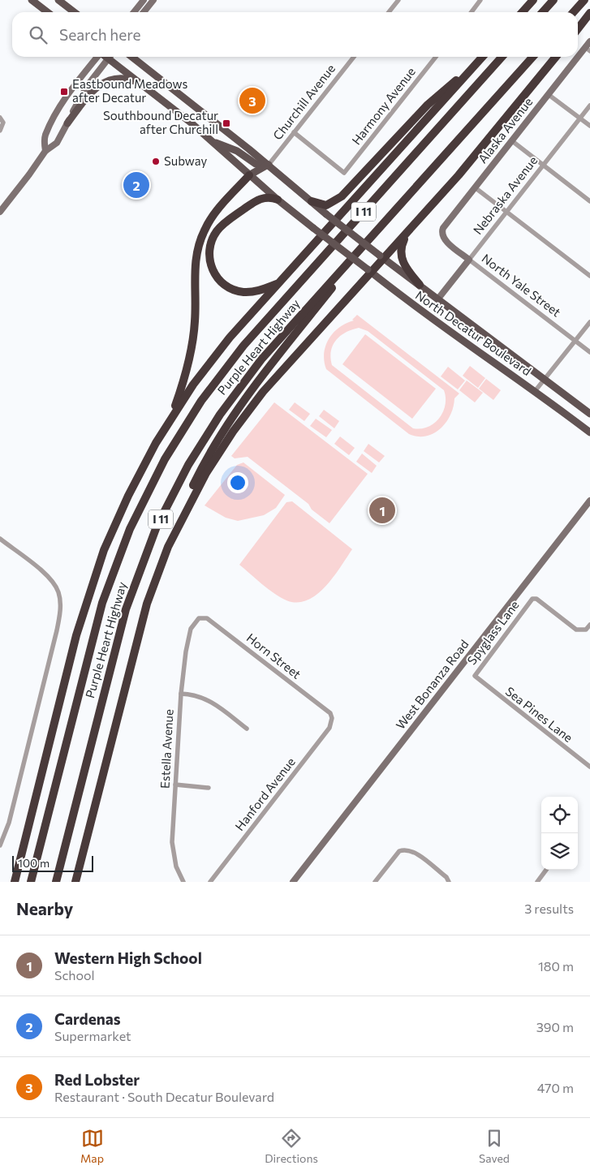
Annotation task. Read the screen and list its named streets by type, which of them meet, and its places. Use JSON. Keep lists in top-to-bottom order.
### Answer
{
  "streets": {
    "highway": ["I 11", "Purple Heart Highway"],
    "main road": ["North Decatur Boulevard"],
    "street": [
      "Churchill Avenue",
      "Harmony Avenue",
      "Alaska Avenue",
      "Nebraska Avenue",
      "North Yale Street",
      "Spyglass Lane",
      "Horn Street",
      "West Bonanza Road",
      "Sea Pines Lane",
      "Estella Avenue",
      "Hanford Avenue"
    ]
  },
  "crossings": [
    ["Churchill Avenue", "Harmony Avenue"],
    ["Churchill Avenue", "North Decatur Boulevard"],
    ["Alaska Avenue", "North Yale Street"],
    ["Nebraska Avenue", "North Yale Street"],
    ["Nebraska Avenue", "North Decatur Boulevard"],
    ["Spyglass Lane", "Sea Pines Lane"],
    ["Horn Street", "Estella Avenue"],
    ["Horn Street", "Hanford Avenue"]
  ],
  "places": {
    "transit": ["Eastbound Meadows after Decatur", "Southbound Decatur after Churchill"],
    "other": ["Subway"]
  },
  "scale_bar": "100 m",
  "page": {
    "search": "Search here",
    "pins": ["3", "2", "1"],
    "scale": "100 m",
    "heading": ["Nearby", "3 results"],
    "list": [
      {
        "mark": "1",
        "name": "Western High School",
        "note": "School",
        "value": "180 m"
      },
      {
        "mark": "2",
        "name": "Cardenas",
        "note": "Supermarket",
        "value": "390 m"
      },
      {
        "mark": "3",
        "name": "Red Lobster",
        "note": "Restaurant · South Decatur Boulevard",
        "value": "470 m"
      }
    ],
    "nav": ["Map", "Directions", "Saved"]
  }
}
